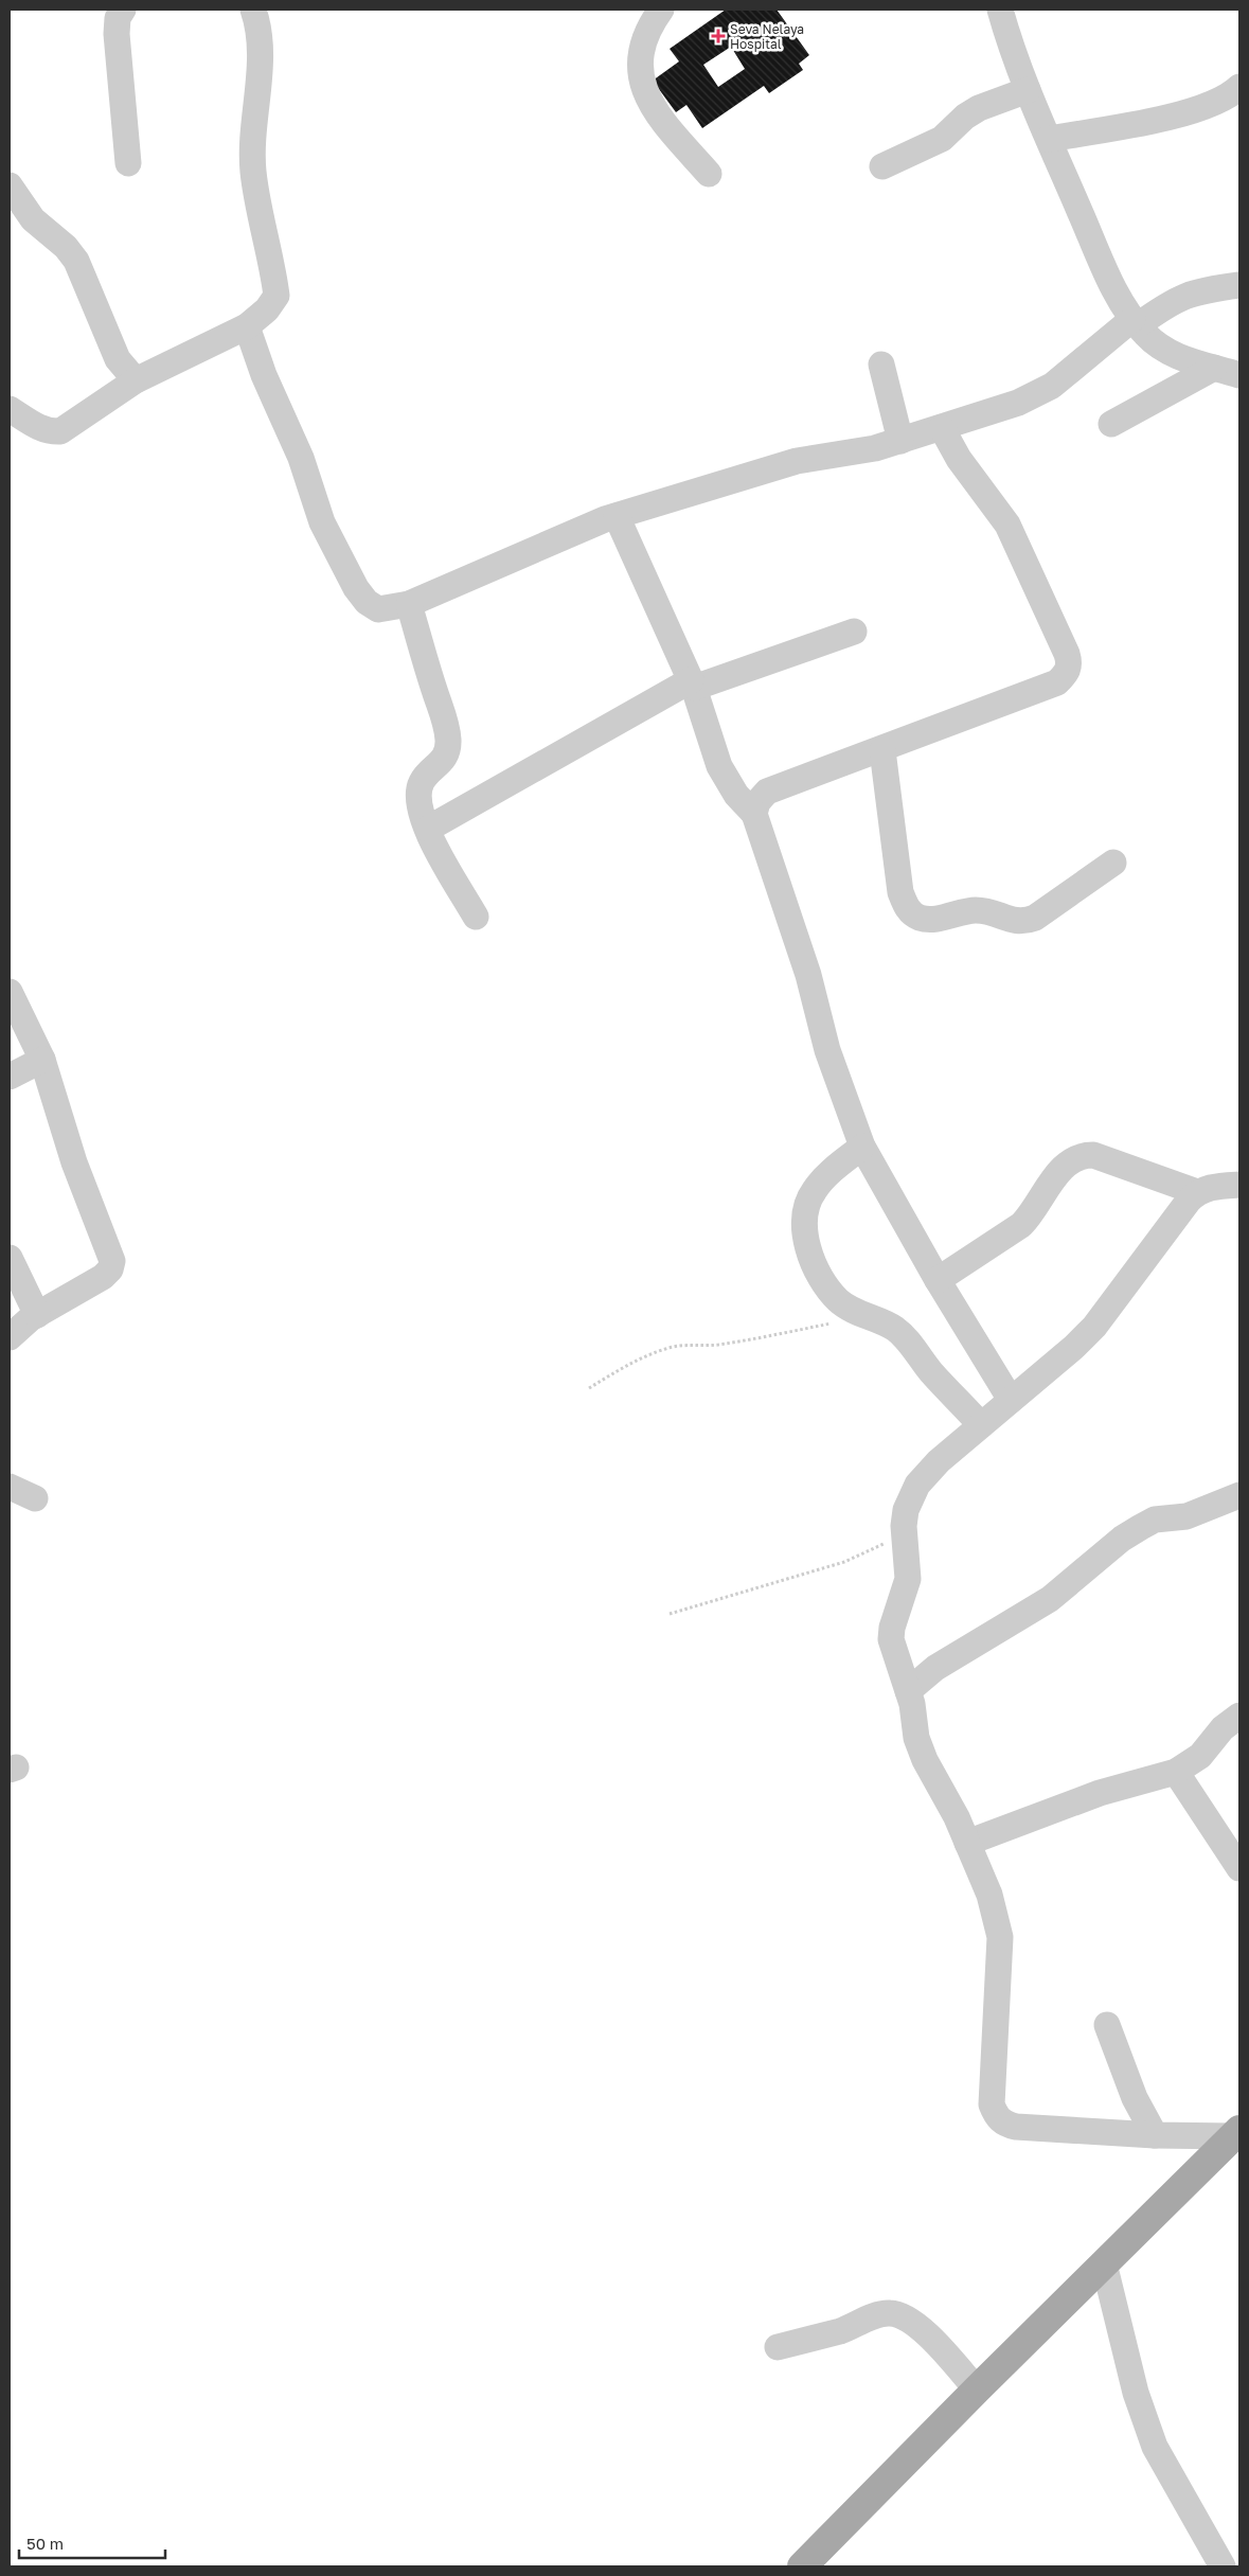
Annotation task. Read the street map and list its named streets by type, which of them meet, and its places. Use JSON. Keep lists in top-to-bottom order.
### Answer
{
  "places": {
    "health": ["Seva Nelaya Hospital"]
  },
  "scale_bar": "50 m"
}
